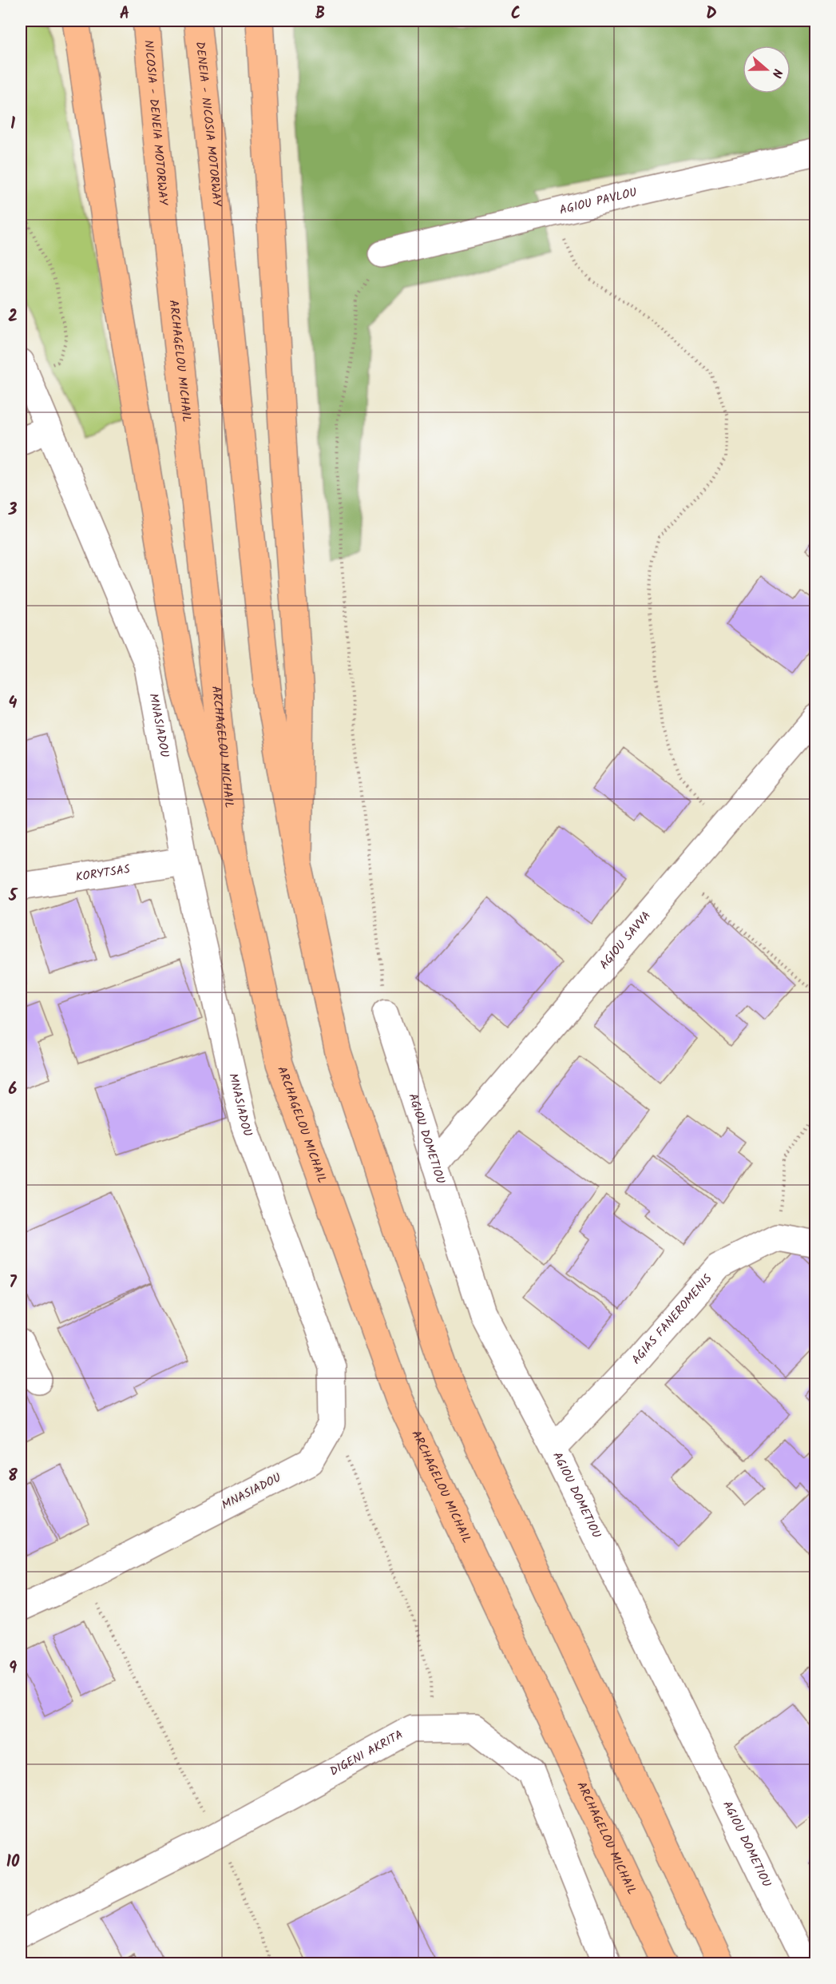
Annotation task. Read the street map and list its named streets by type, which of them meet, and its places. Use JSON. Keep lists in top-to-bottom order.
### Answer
{
  "streets": {
    "highway": ["NICOSIA - DENEIA MOTORWAY", "DENEIA - NICOSIA MOTORWAY", "ARCHAGELOU MICHAIL"],
    "street": [
      "AGIOU PAVLOU",
      "MNASIADOU",
      "KORYTSAS",
      "AGIOU SAVVA",
      "AGIOU DOMETIOU",
      "AGIAS FANEROMENIS",
      "DIGENI AKRITA"
    ]
  },
  "crossings": [
    ["NICOSIA - DENEIA MOTORWAY", "ARCHAGELOU MICHAIL"],
    ["MNASIADOU", "KORYTSAS"],
    ["AGIOU SAVVA", "AGIOU DOMETIOU"],
    ["AGIOU DOMETIOU", "AGIAS FANEROMENIS"]
  ],
  "north": "right",
  "grid": {
    "columns": [
      "A",
      "B",
      "C",
      "D"
    ],
    "rows": [
      "1",
      "2",
      "3",
      "4",
      "5",
      "6",
      "7",
      "8",
      "9",
      "10"
    ]
  }
}
